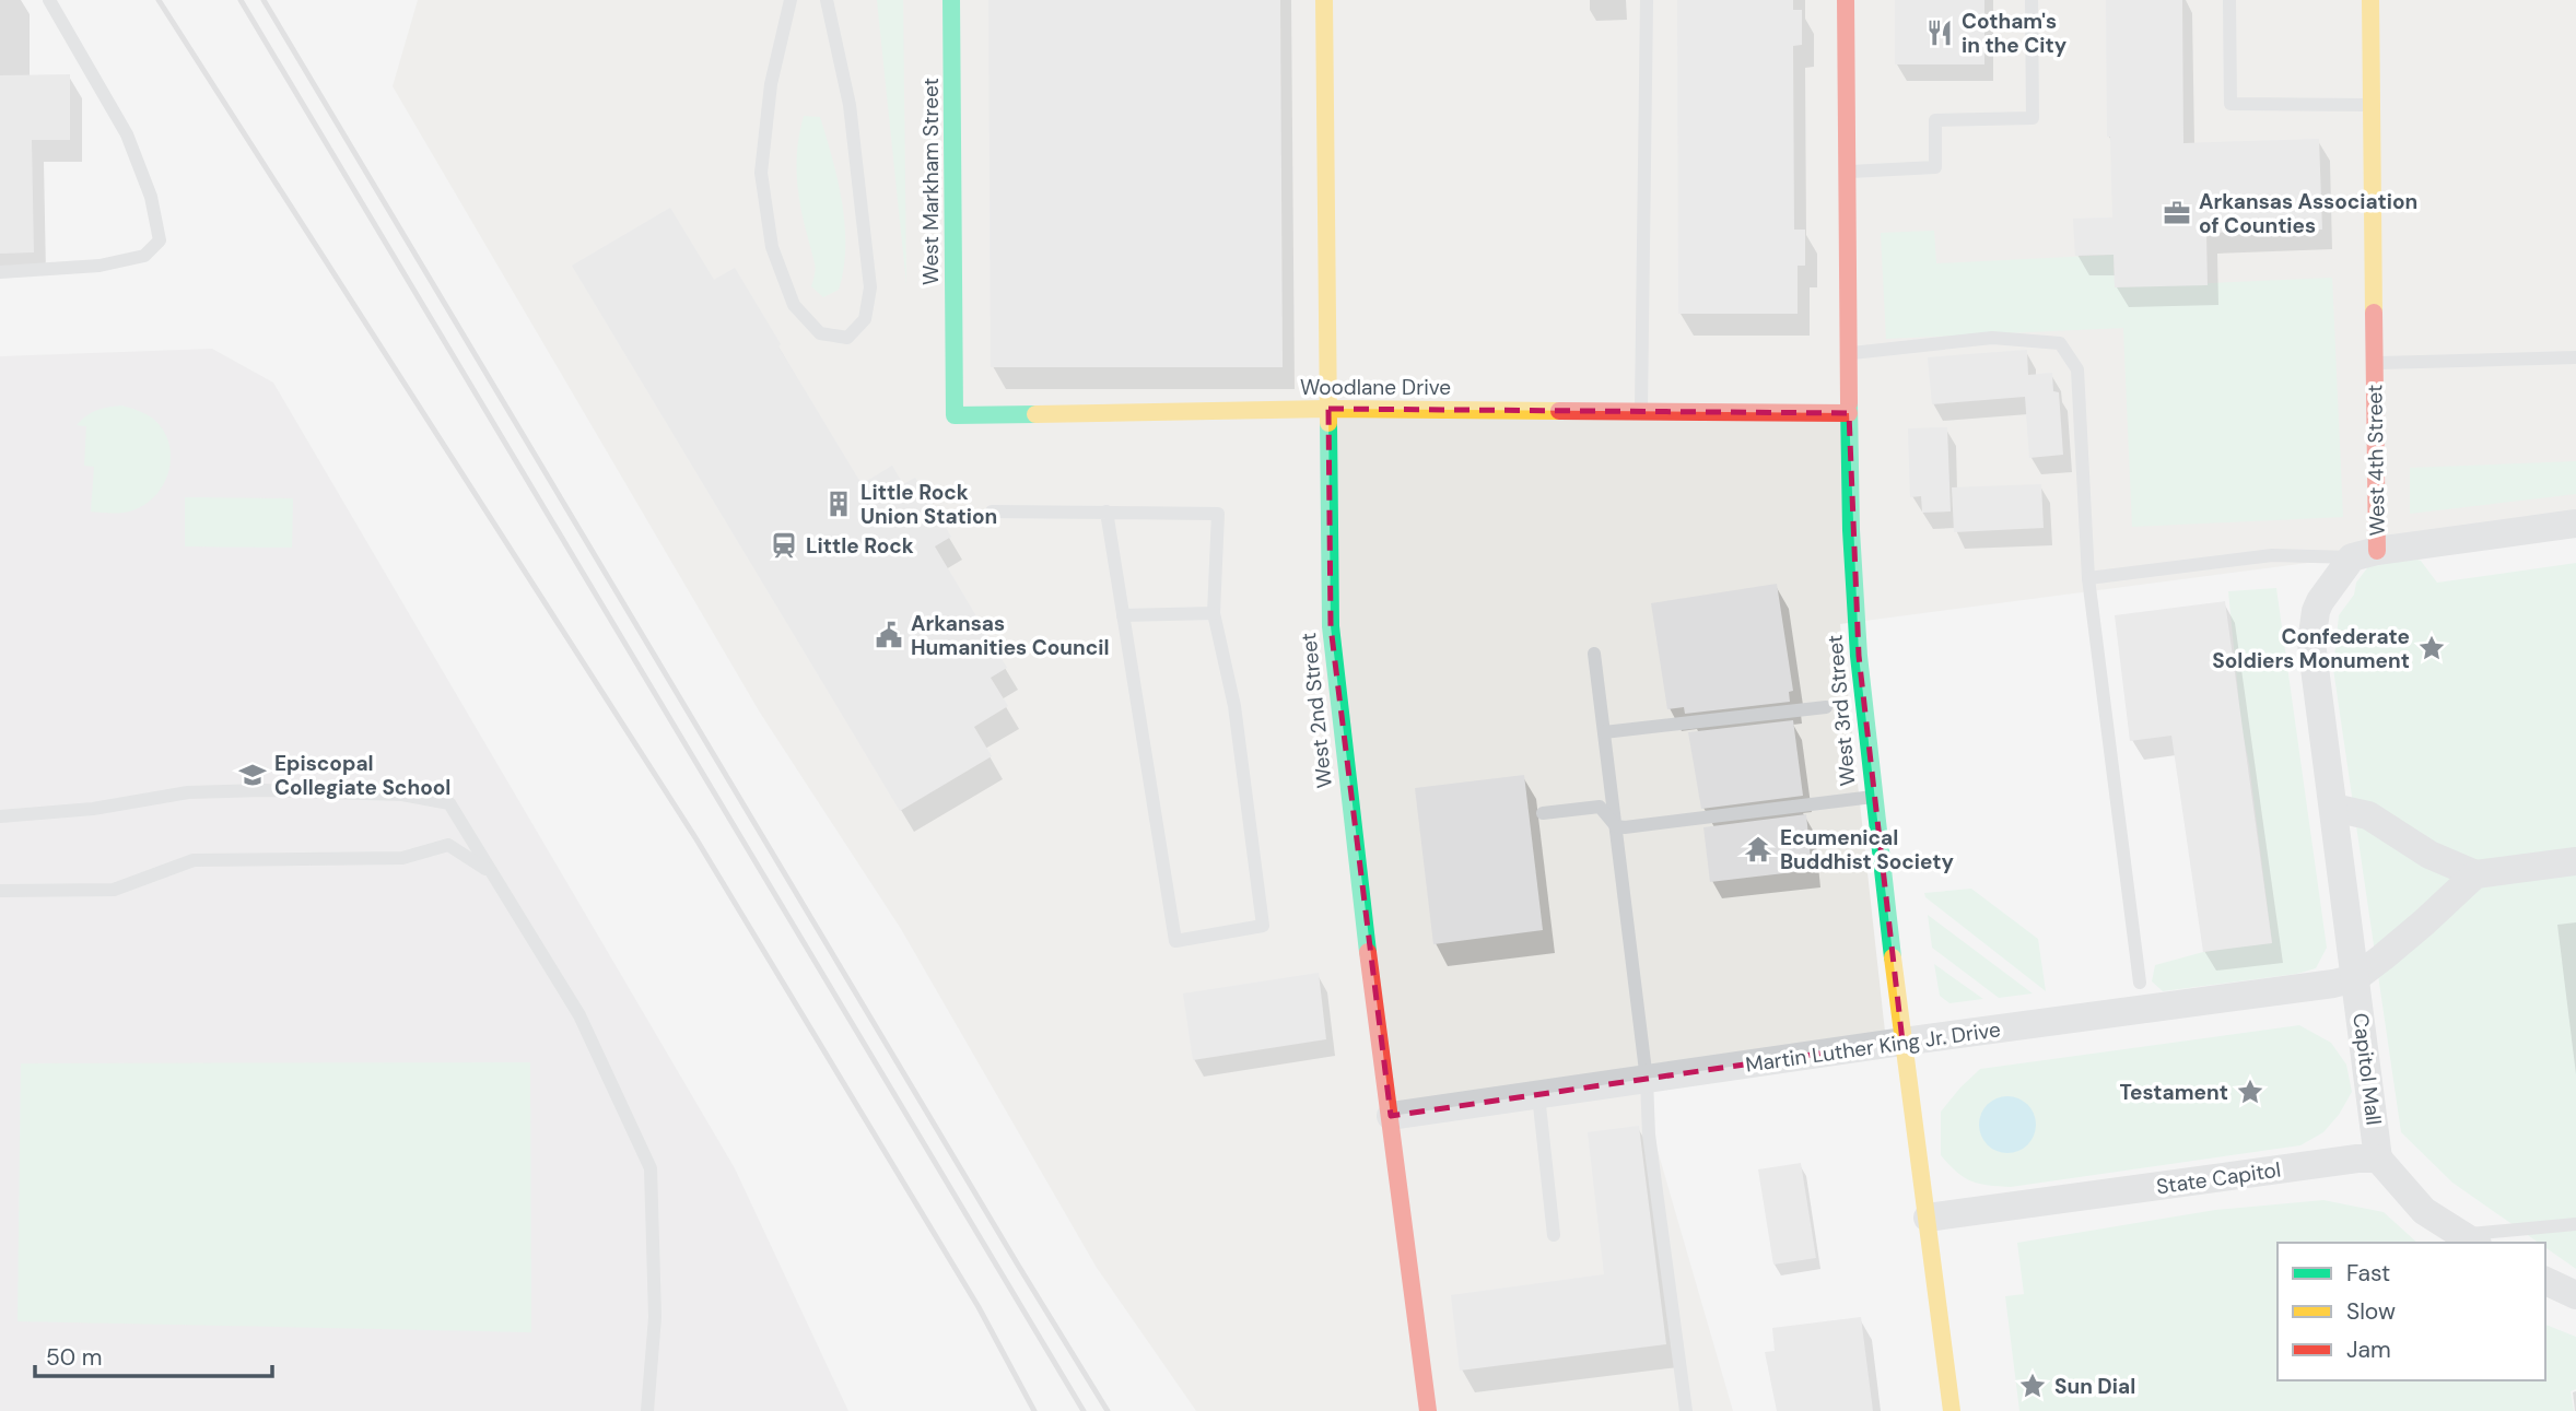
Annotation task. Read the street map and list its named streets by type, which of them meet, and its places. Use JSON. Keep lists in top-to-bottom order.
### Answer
{
  "streets": {
    "street": [
      "West Markham Street",
      "Woodlane Drive",
      "West 4th Street",
      "West 2nd Street",
      "West 3rd Street",
      "Martin Luther King Jr. Drive",
      "Capitol Mall",
      "State Capitol"
    ]
  },
  "crossings": [
    ["West Markham Street", "Woodlane Drive"],
    ["Woodlane Drive", "West 2nd Street"],
    ["Woodlane Drive", "West 3rd Street"],
    ["West 4th Street", "Martin Luther King Jr. Drive"],
    ["West 4th Street", "Capitol Mall"],
    ["West 2nd Street", "Martin Luther King Jr. Drive"],
    ["West 3rd Street", "Martin Luther King Jr. Drive"],
    ["West 3rd Street", "State Capitol"],
    ["Martin Luther King Jr. Drive", "Capitol Mall"],
    ["Capitol Mall", "State Capitol"]
  ],
  "places": {
    "restaurant": ["Cotham's in the City"],
    "office": ["Arkansas Association of Counties"],
    "building": ["Little Rock Union Station"],
    "station": ["Little Rock"],
    "public building": ["Arkansas Humanities Council"],
    "place": ["Confederate Soldiers Monument", "Testament", "Sun Dial"],
    "school or university": ["Episcopal Collegiate School"],
    "temple": ["Ecumenical Buddhist Society"]
  },
  "legend": ["Fast", "Slow", "Jam"],
  "scale_bar": "50 m"
}
